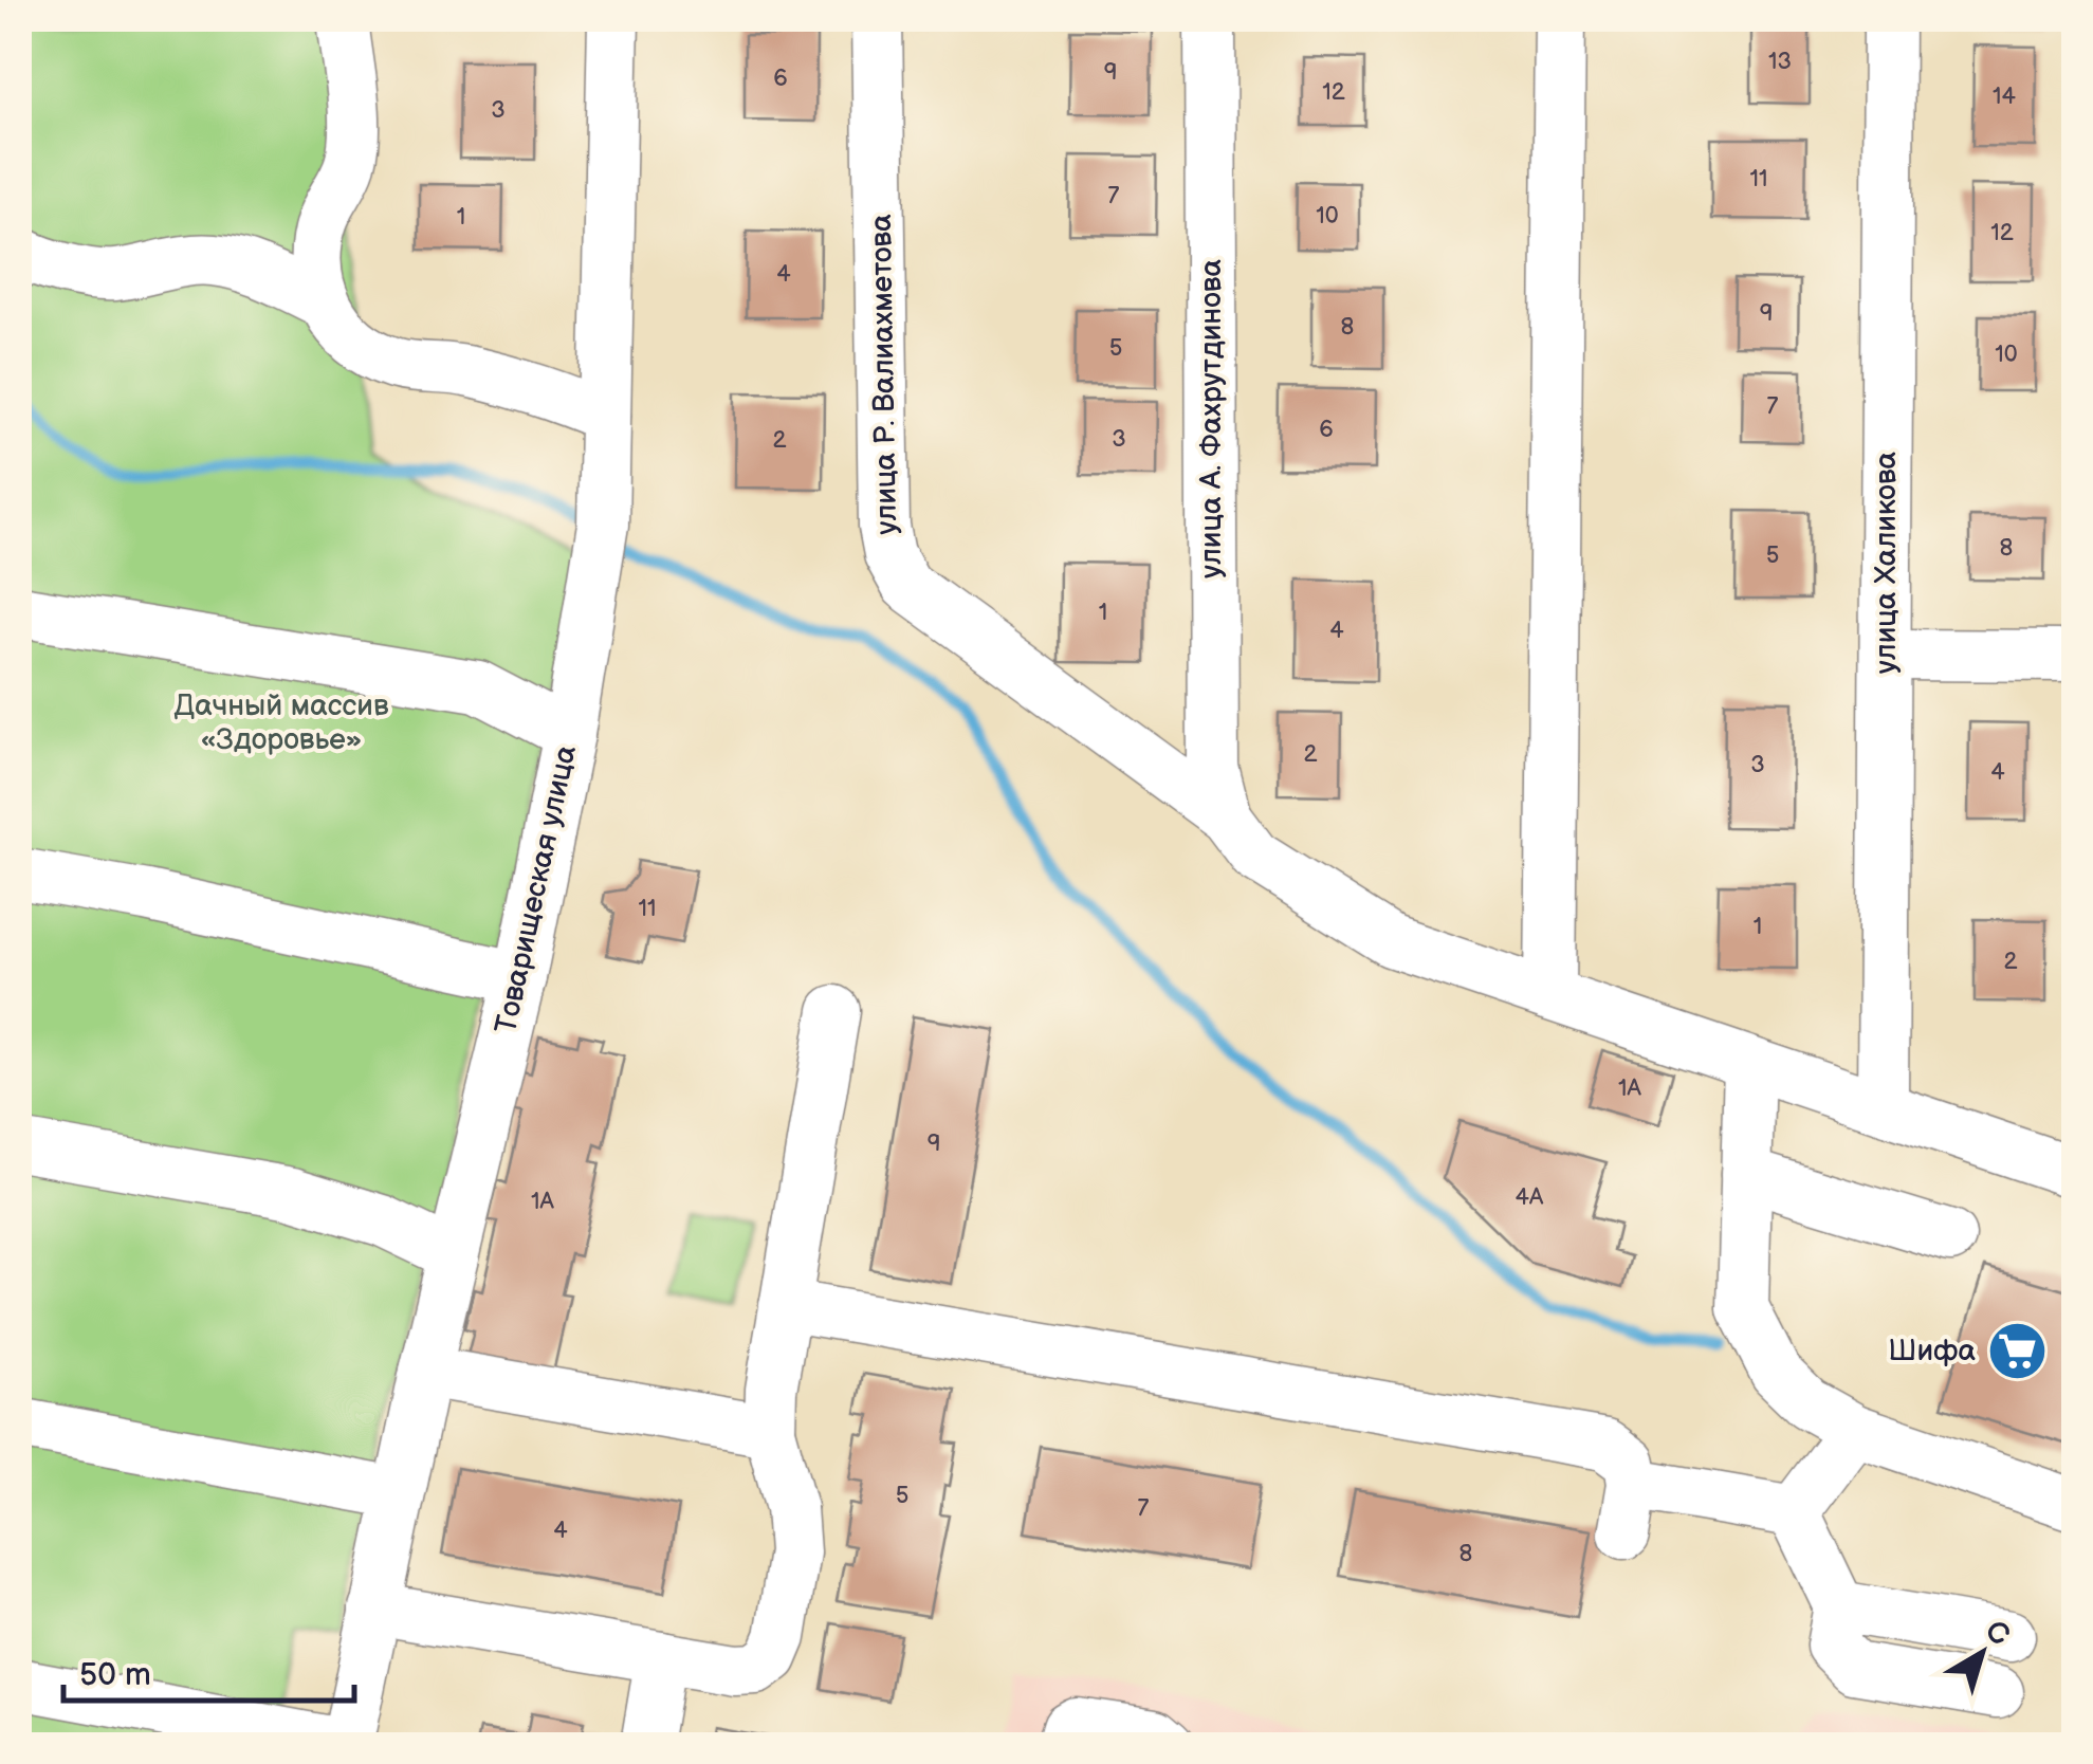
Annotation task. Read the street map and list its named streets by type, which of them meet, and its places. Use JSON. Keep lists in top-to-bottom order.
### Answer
{
  "streets": {
    "street": [
      "улица Р. Валиахметова",
      "улица А. Фахрутдинова",
      "улица Халикова",
      "Товарищеская улица"
    ]
  },
  "crossings": [
    ["улица Р. Валиахметова", "улица А. Фахрутдинова"]
  ],
  "parks": ["Дачный массив «Здоровье»"],
  "places": {
    "supermarket": ["Шифа"]
  },
  "house_numbers": [
    "13",
    "9",
    "6",
    "12",
    "14",
    "3",
    "11",
    "7",
    "10",
    "1",
    "12",
    "4",
    "9",
    "8",
    "5",
    "10",
    "7",
    "6",
    "3",
    "2",
    "8",
    "5",
    "1",
    "4",
    "2",
    "3",
    "4",
    "11",
    "1",
    "2",
    "1А",
    "9",
    "4А",
    "1А",
    "5",
    "7",
    "4",
    "8"
  ],
  "scale_bar": "50 m",
  "north": "top right"
}
